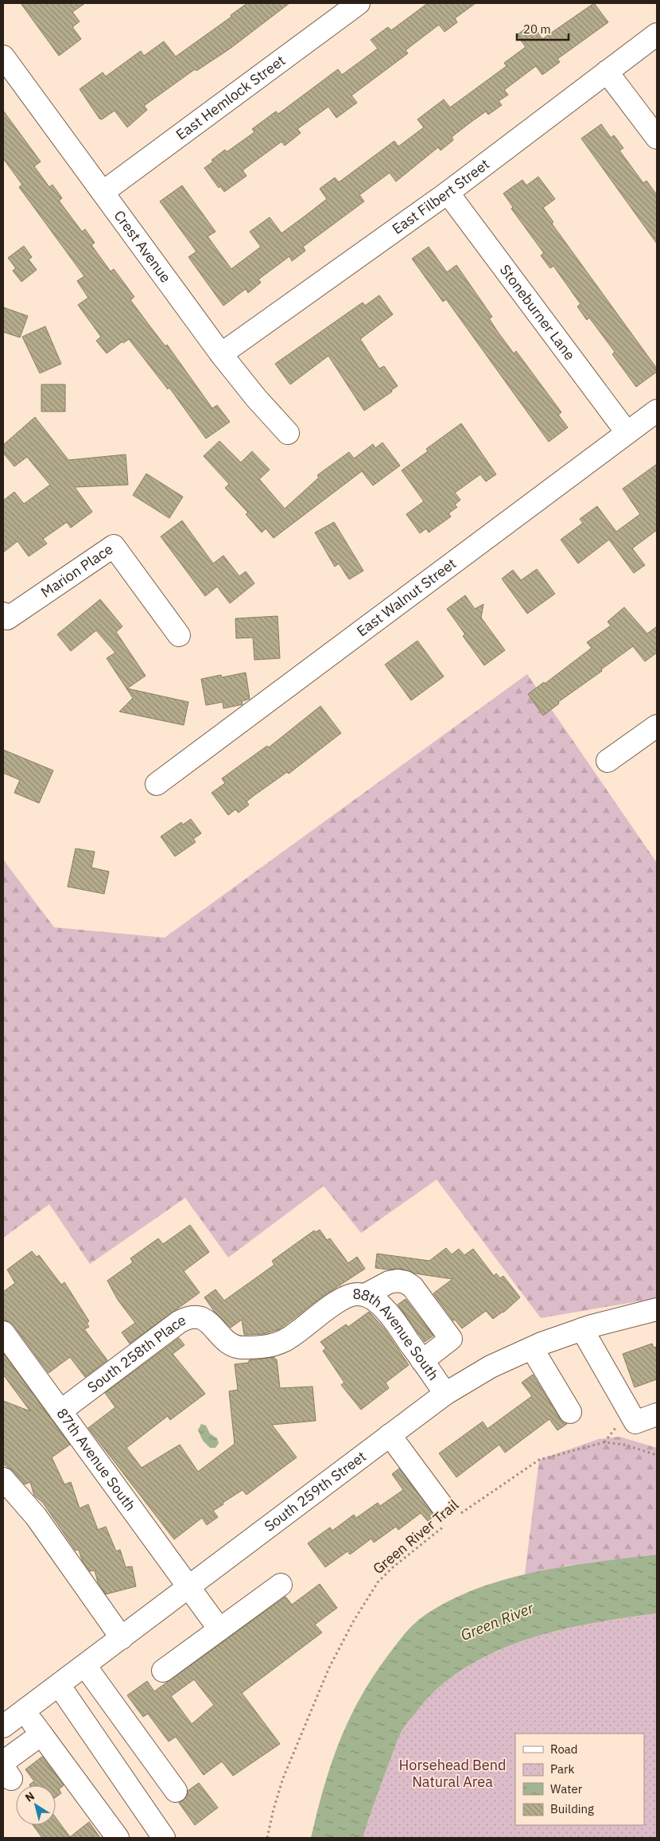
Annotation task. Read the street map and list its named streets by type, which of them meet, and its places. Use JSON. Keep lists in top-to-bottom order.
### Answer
{
  "streets": {
    "street": [
      "East Hemlock Street",
      "East Filbert Street",
      "Crest Avenue",
      "Stoneburner Lane",
      "Marion Place",
      "East Walnut Street",
      "88th Avenue South",
      "South 258th Place",
      "87th Avenue South",
      "South 259th Street"
    ],
    "path": ["Green River Trail"]
  },
  "crossings": [
    ["East Hemlock Street", "Crest Avenue"],
    ["East Filbert Street", "Crest Avenue"],
    ["East Filbert Street", "Stoneburner Lane"],
    ["Stoneburner Lane", "East Walnut Street"],
    ["88th Avenue South", "South 258th Place"],
    ["88th Avenue South", "South 259th Street"],
    ["South 258th Place", "87th Avenue South"],
    ["87th Avenue South", "South 259th Street"]
  ],
  "water": ["Green River"],
  "parks": ["Horsehead Bend Natural Area"],
  "legend": [
    "Road",
    "Park",
    "Water",
    "Building"
  ],
  "scale_bar": "20 m",
  "north": "top left"
}
